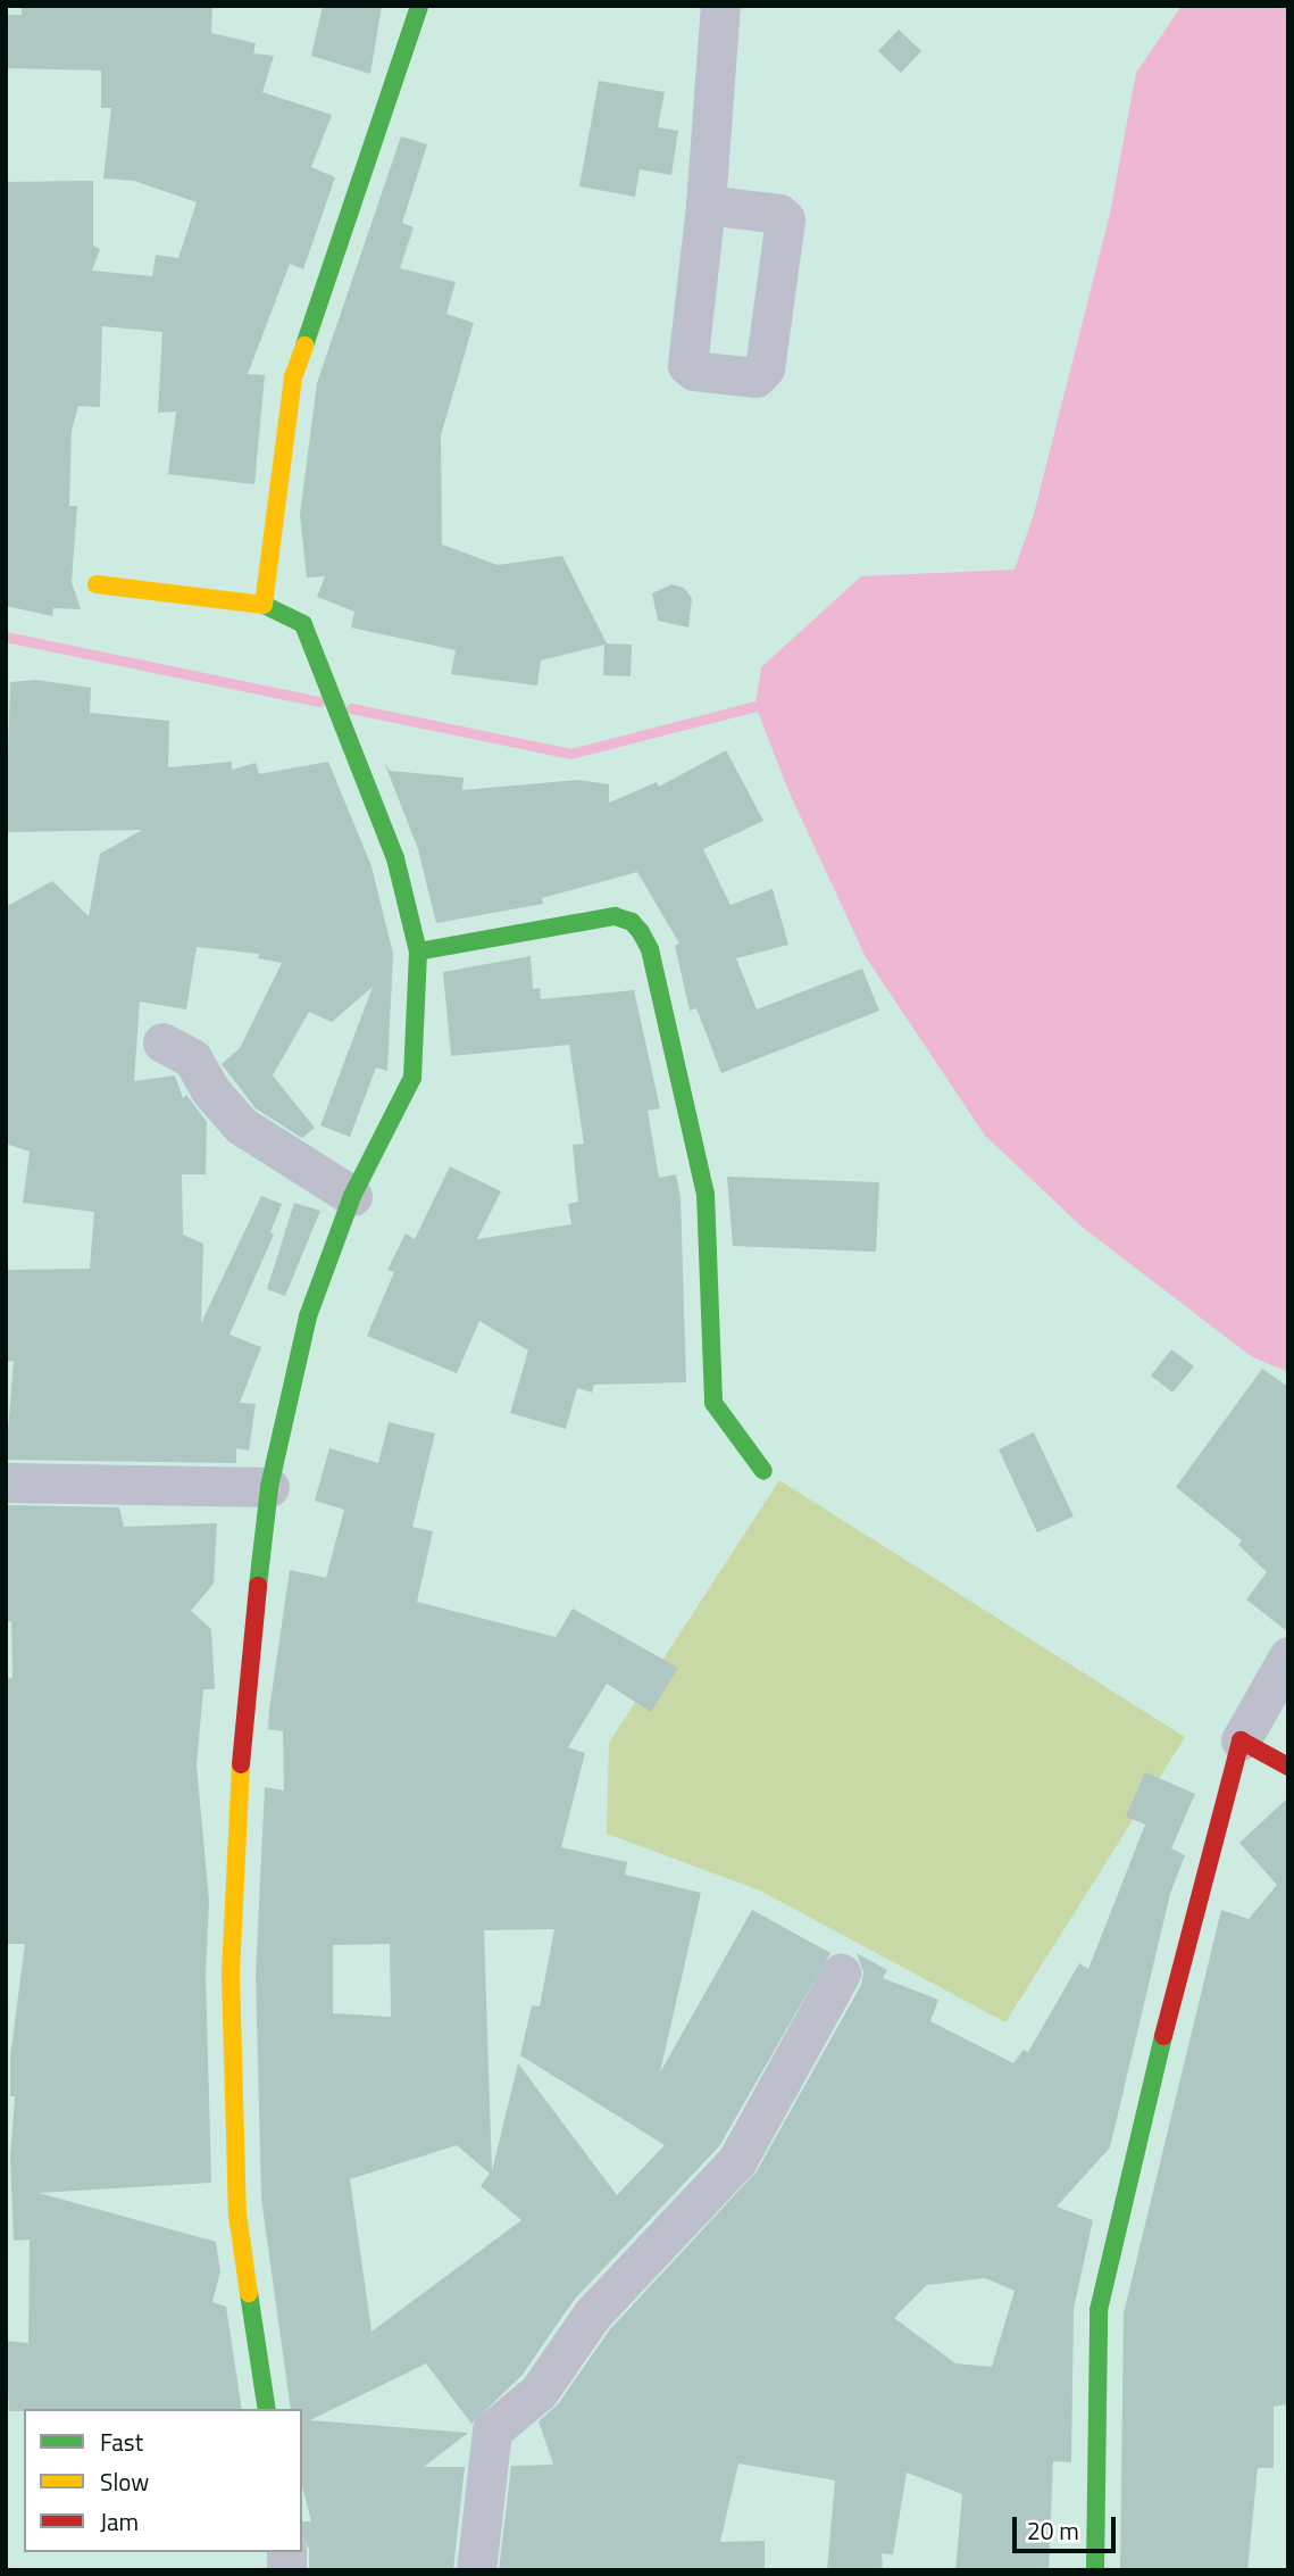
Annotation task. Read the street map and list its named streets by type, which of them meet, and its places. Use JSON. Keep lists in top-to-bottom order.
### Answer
{
  "legend": ["Fast", "Slow", "Jam"],
  "scale_bar": "20 m"
}
